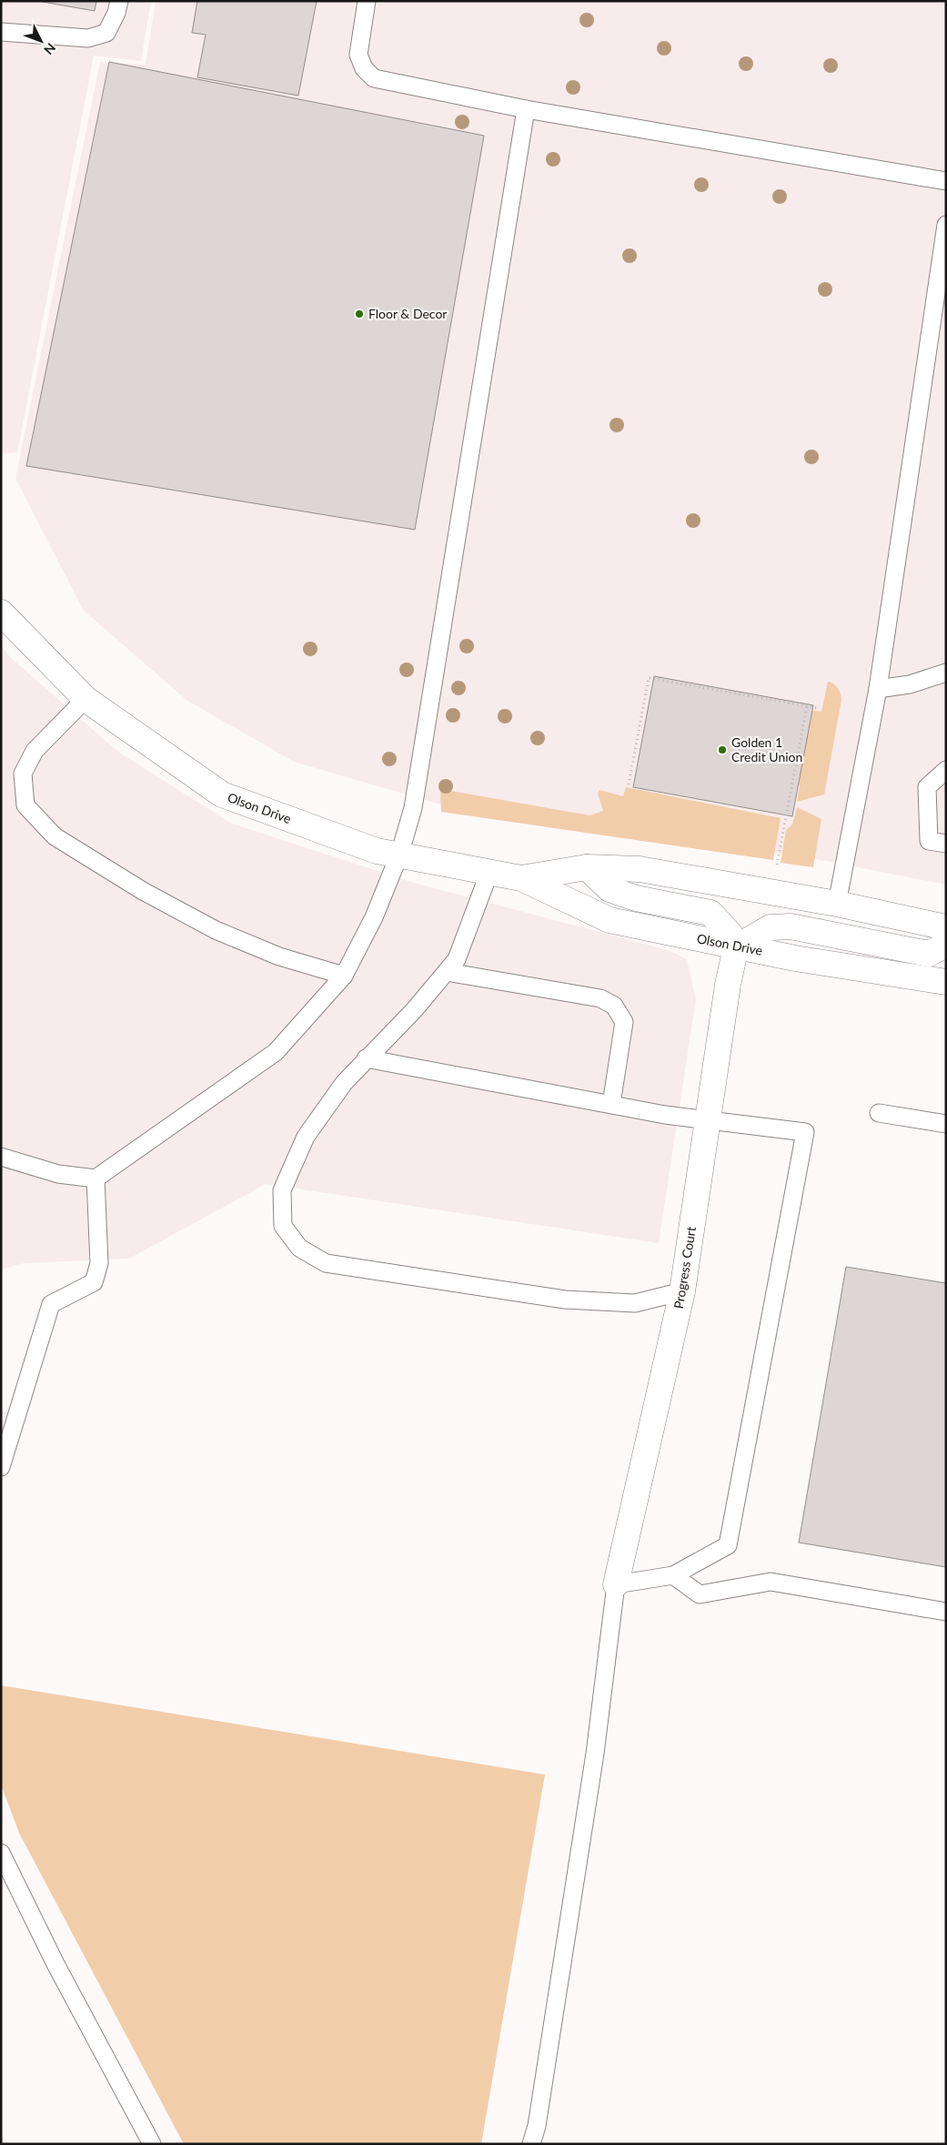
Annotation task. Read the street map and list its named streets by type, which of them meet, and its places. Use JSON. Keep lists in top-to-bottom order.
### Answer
{
  "streets": {
    "street": ["Olson Drive", "Progress Court"]
  },
  "crossings": [
    ["Olson Drive", "Progress Court"]
  ],
  "places": ["Floor & Decor", "Golden 1 Credit Union"],
  "north": "bottom right"
}
